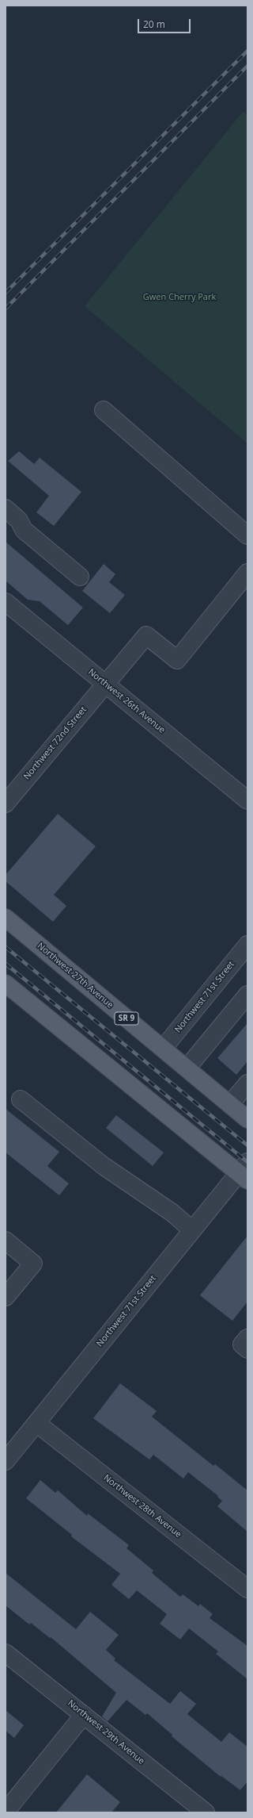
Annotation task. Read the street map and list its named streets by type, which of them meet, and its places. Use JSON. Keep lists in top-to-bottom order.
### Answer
{
  "streets": {
    "main road": ["Northwest 27th Avenue", "SR 9"],
    "street": [
      "Northwest 26th Avenue",
      "Northwest 72nd Street",
      "Northwest 71st Street",
      "Northwest 28th Avenue",
      "Northwest 29th Avenue"
    ]
  },
  "crossings": [
    ["Northwest 26th Avenue", "Northwest 72nd Street"],
    ["Northwest 27th Avenue", "Northwest 71st Street"],
    ["Northwest 71st Street", "Northwest 28th Avenue"]
  ],
  "parks": ["Gwen Cherry Park"],
  "scale_bar": "20 m"
}
